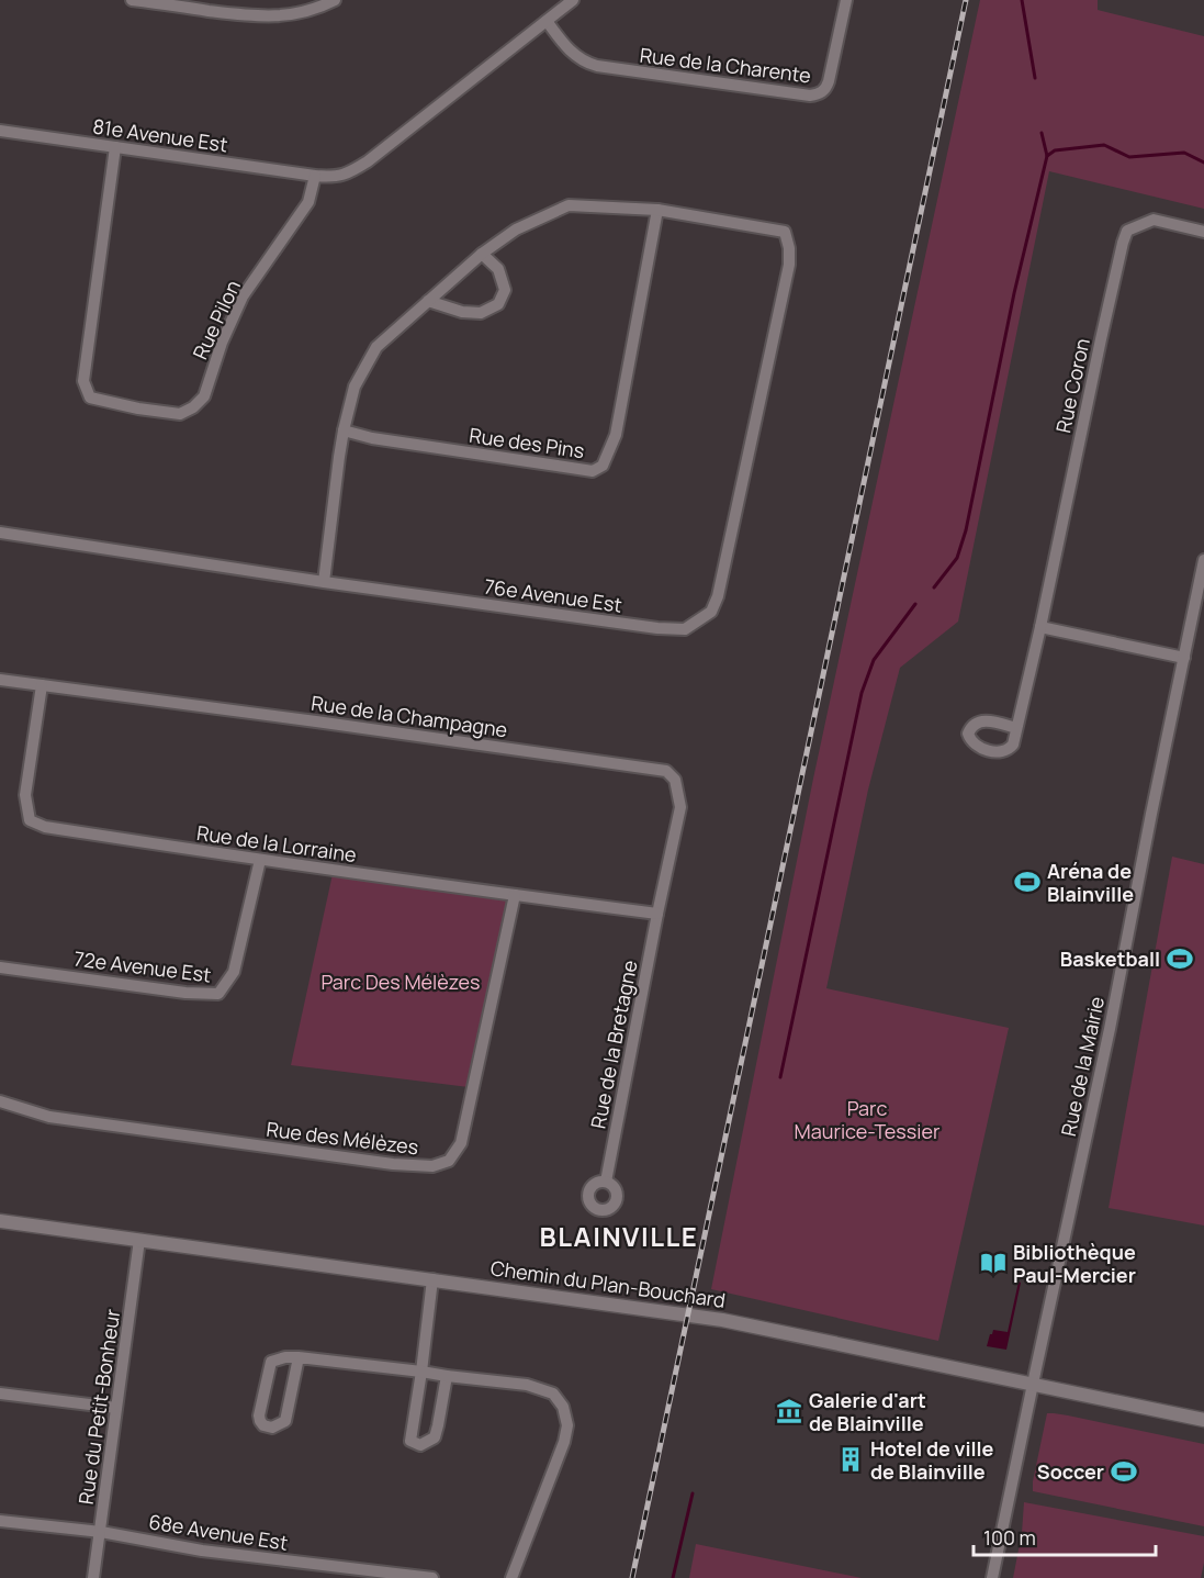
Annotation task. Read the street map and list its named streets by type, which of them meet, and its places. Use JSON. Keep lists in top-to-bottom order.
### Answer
{
  "streets": {
    "street": [
      "Rue de la Charente",
      "81e Avenue Est",
      "Rue Pilon",
      "Rue Coron",
      "Rue des Pins",
      "76e Avenue Est",
      "Rue de la Champagne",
      "Rue de la Lorraine",
      "72e Avenue Est",
      "Rue de la Bretagne",
      "Rue de la Mairie",
      "Rue des Mélèzes",
      "Chemin du Plan-Bouchard",
      "Rue du Petit-Bonheur",
      "68e Avenue Est"
    ]
  },
  "crossings": [
    ["81e Avenue Est", "Rue Pilon"],
    ["Rue des Pins", "76e Avenue Est"],
    ["Rue de la Champagne", "Rue de la Lorraine"],
    ["Rue de la Champagne", "Rue de la Bretagne"],
    ["Rue de la Lorraine", "72e Avenue Est"],
    ["Rue de la Lorraine", "Rue de la Bretagne"],
    ["Rue de la Lorraine", "Rue des Mélèzes"],
    ["Rue de la Mairie", "Chemin du Plan-Bouchard"],
    ["Chemin du Plan-Bouchard", "Rue du Petit-Bonheur"],
    ["Rue du Petit-Bonheur", "68e Avenue Est"]
  ],
  "districts": ["BLAINVILLE"],
  "parks": ["Parc Des Mélèzes", "Parc Maurice-Tessier"],
  "places": {
    "sports": ["Aréna de Blainville", "Basketball", "Soccer"],
    "library": ["Bibliothèque Paul-Mercier"],
    "museum": ["Galerie d'art de Blainville"],
    "building": ["Hotel de ville de Blainville"]
  },
  "scale_bar": "100 m"
}
